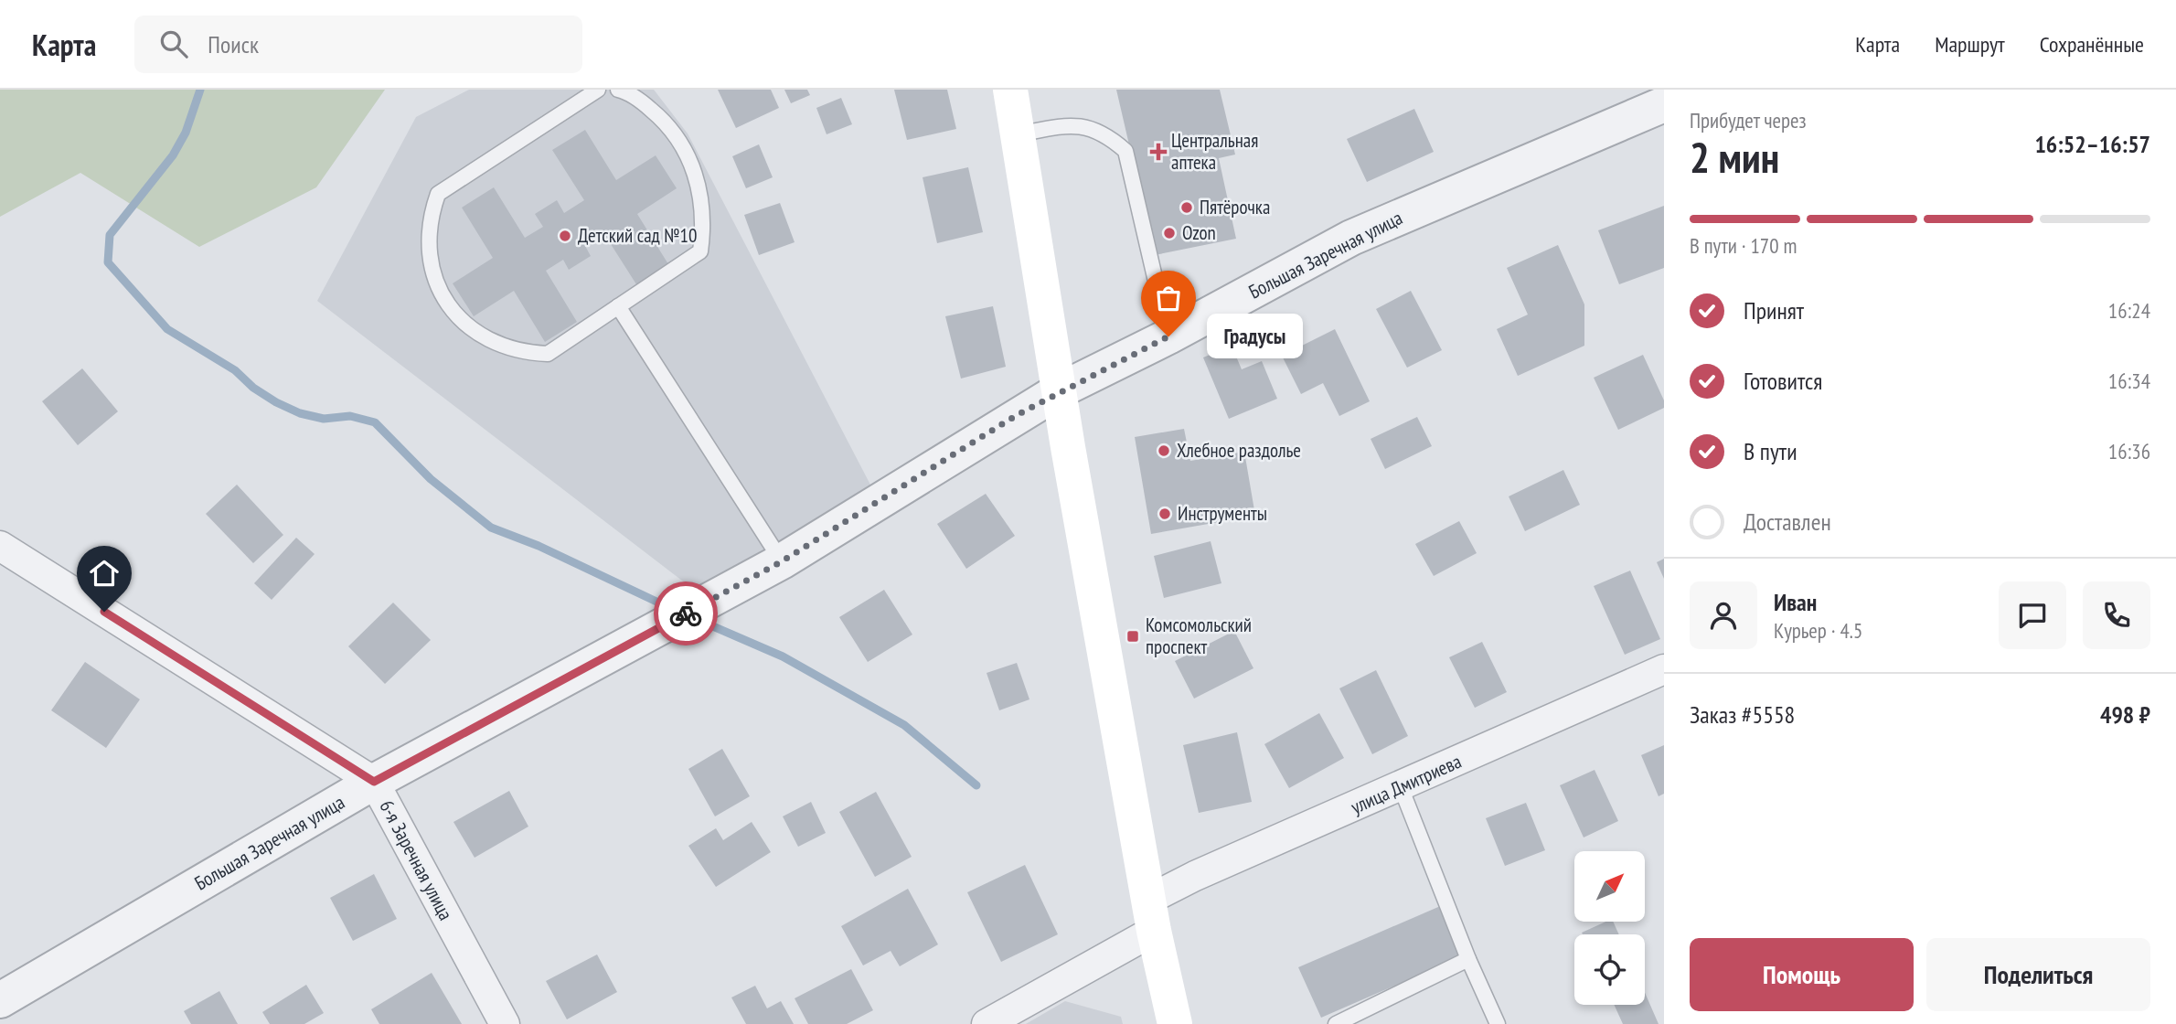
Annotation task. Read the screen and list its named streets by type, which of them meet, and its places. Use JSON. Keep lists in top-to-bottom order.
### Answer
{
  "streets": {
    "street": ["Большая Заречная улица", "улица Дмитриева", "6-я Заречная улица"]
  },
  "crossings": [
    ["Большая Заречная улица", "6-я Заречная улица"]
  ],
  "places": {
    "health": ["Центральная аптека"],
    "other": [
      "Пятёрочка",
      "Ozon",
      "Детский сад №10",
      "Градусы",
      "Хлебное раздолье",
      "Инструменты"
    ],
    "transit": ["Комсомольский проспект"]
  },
  "north": "top right",
  "page": {
    "header": "Карта",
    "search": "Поиск",
    "nav": ["Карта", "Маршрут", "Сохранённые"],
    "heading": ["2 мин", "Прибудет через", "16:52–16:57"],
    "panel": [
      "Иван",
      "Курьер · 4.5",
      "Заказ #5558",
      "498 ₽"
    ],
    "bar": "В пути · 170 m",
    "list": [
      ["Принят", "16:24"],
      ["Готовится", "16:34"],
      ["В пути", "16:36"],
      "Доставлен"
    ],
    "bubble": "Градусы",
    "buttons": ["Помощь", "Поделиться"]
  }
}
